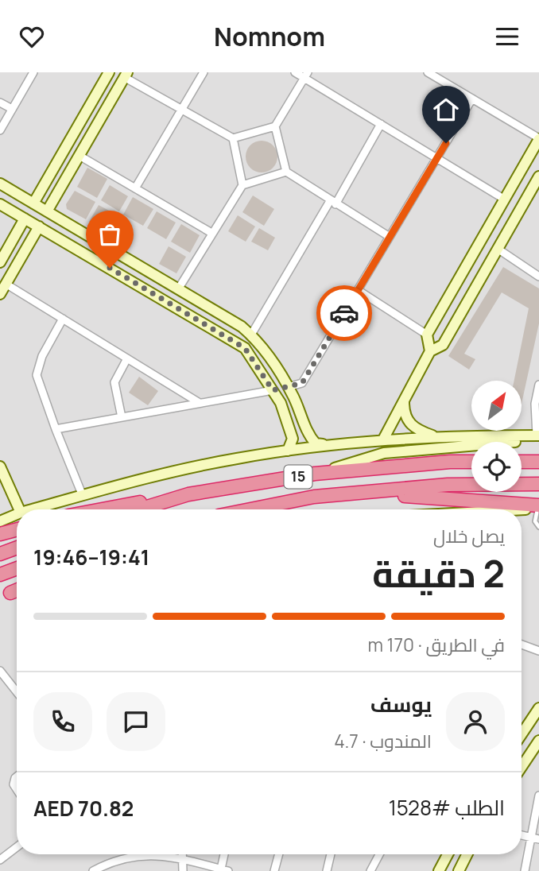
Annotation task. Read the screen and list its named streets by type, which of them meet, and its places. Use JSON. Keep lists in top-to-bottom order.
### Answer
{
  "streets": {
    "highway": ["15"]
  },
  "north": "top right",
  "page": {
    "header": "Nomnom",
    "heading": ["2 دقيقة", "يصل خلال", "19:41–19:46"],
    "panel": [
      "يوسف",
      "المندوب · 4.7",
      "الطلب #1528",
      "AED 70.82"
    ],
    "bar": "في الطريق · 170 m"
  }
}
